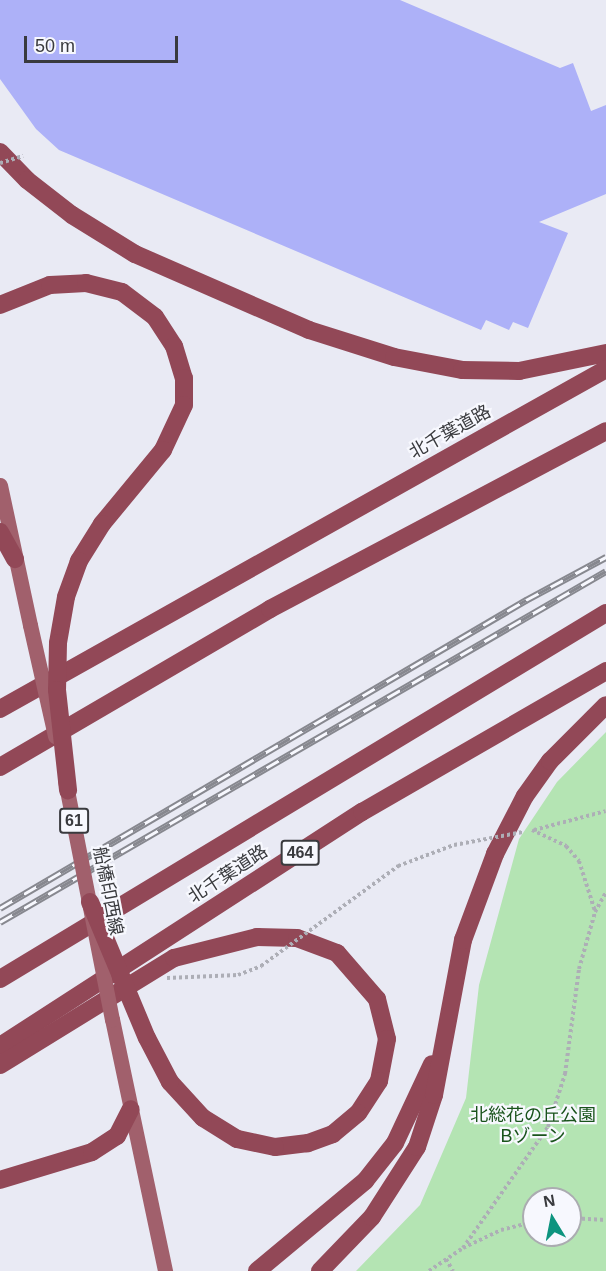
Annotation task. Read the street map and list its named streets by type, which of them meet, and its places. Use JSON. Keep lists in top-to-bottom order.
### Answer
{
  "streets": {
    "highway": ["北千葉道路", "464"],
    "main road": ["61", "船橋印西線"]
  },
  "parks": ["北総花の丘公園 Bゾーン"],
  "scale_bar": "50 m",
  "north": "top"
}
